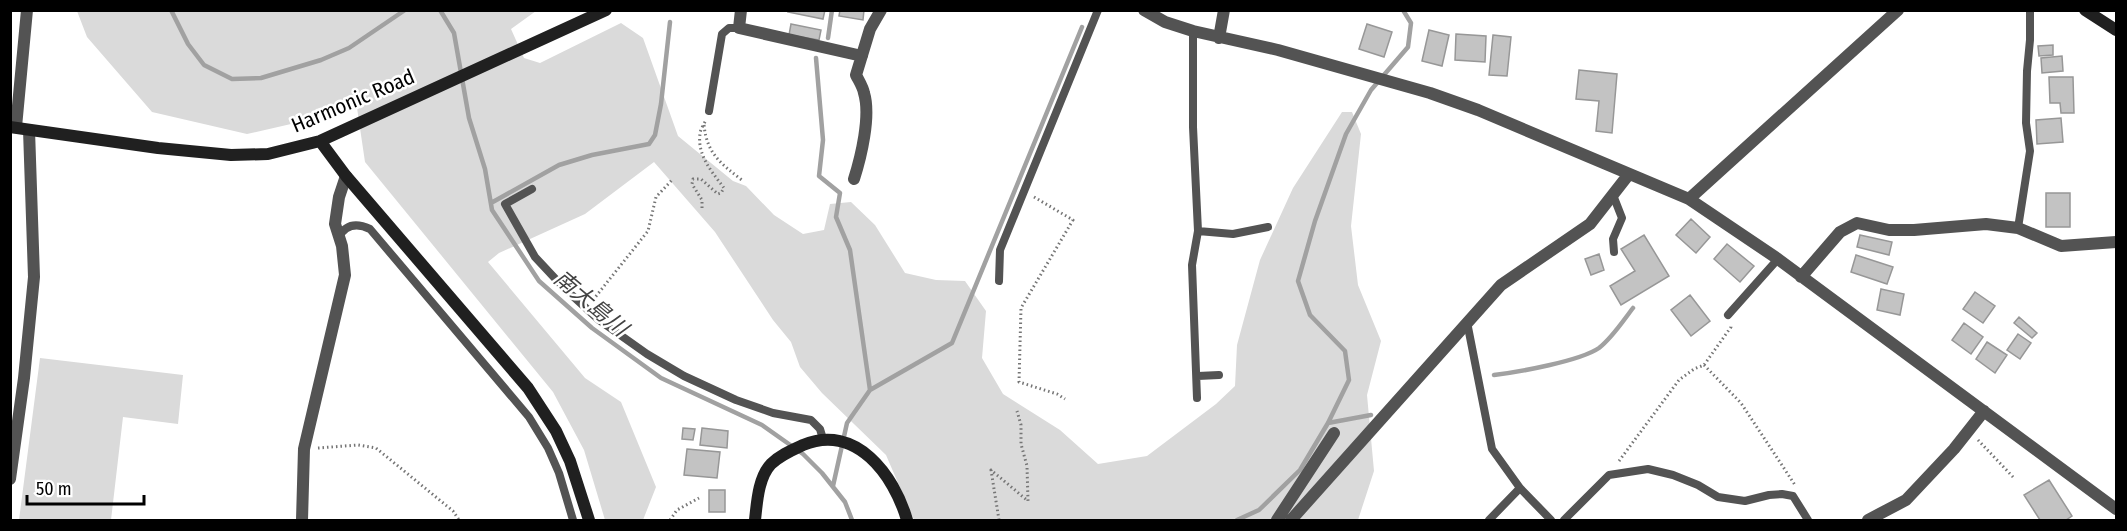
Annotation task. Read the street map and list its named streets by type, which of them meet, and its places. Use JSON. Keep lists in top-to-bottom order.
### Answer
{
  "streets": {
    "street": ["Harmonic Road"]
  },
  "water": ["南大島川"],
  "scale_bar": "50 m"
}
